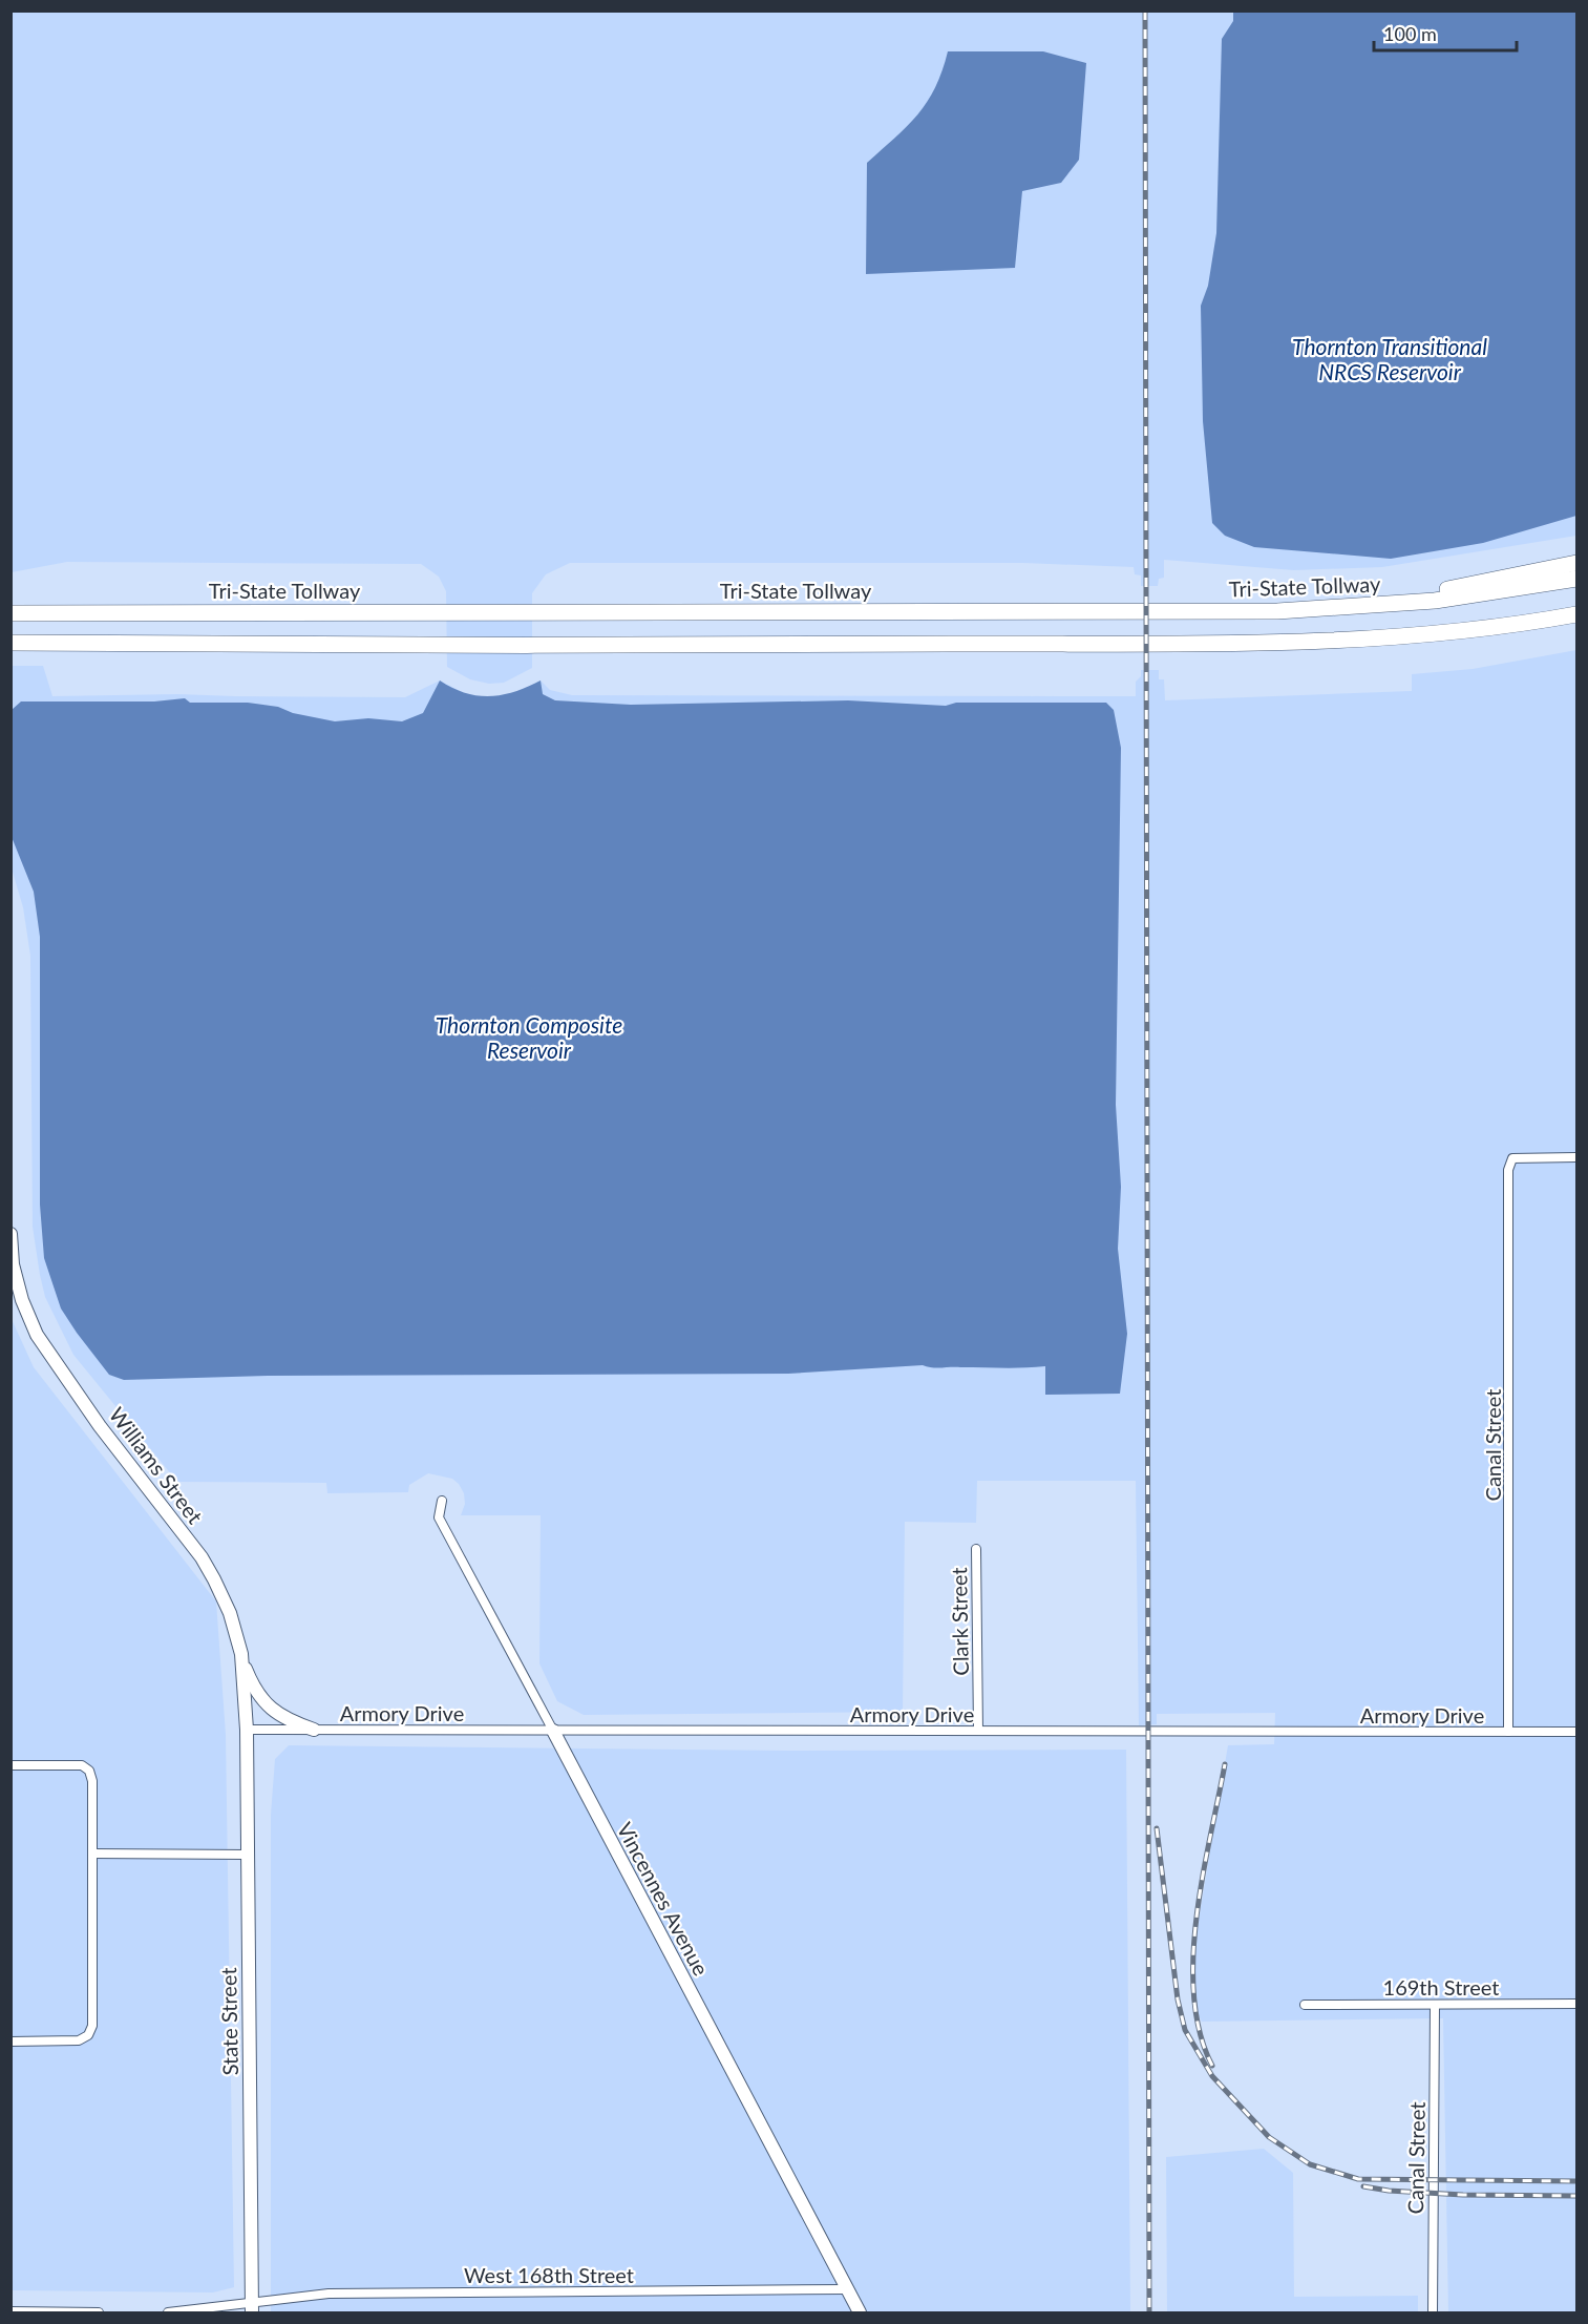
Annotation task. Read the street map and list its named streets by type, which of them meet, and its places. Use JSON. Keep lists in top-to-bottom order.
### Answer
{
  "streets": {
    "highway": ["Tri-State Tollway"],
    "street": [
      "Canal Street",
      "Williams Street",
      "Clark Street",
      "Armory Drive",
      "Vincennes Avenue",
      "169th Street",
      "State Street",
      "West 168th Street"
    ]
  },
  "crossings": [
    ["Canal Street", "Armory Drive"],
    ["Canal Street", "169th Street"],
    ["Williams Street", "Armory Drive"],
    ["Williams Street", "State Street"],
    ["Clark Street", "Armory Drive"],
    ["Armory Drive", "Vincennes Avenue"],
    ["Armory Drive", "State Street"],
    ["Vincennes Avenue", "West 168th Street"],
    ["State Street", "West 168th Street"]
  ],
  "water": ["Thornton Transitional NRCS Reservoir", "Thornton Composite Reservoir"],
  "scale_bar": "100 m"
}
